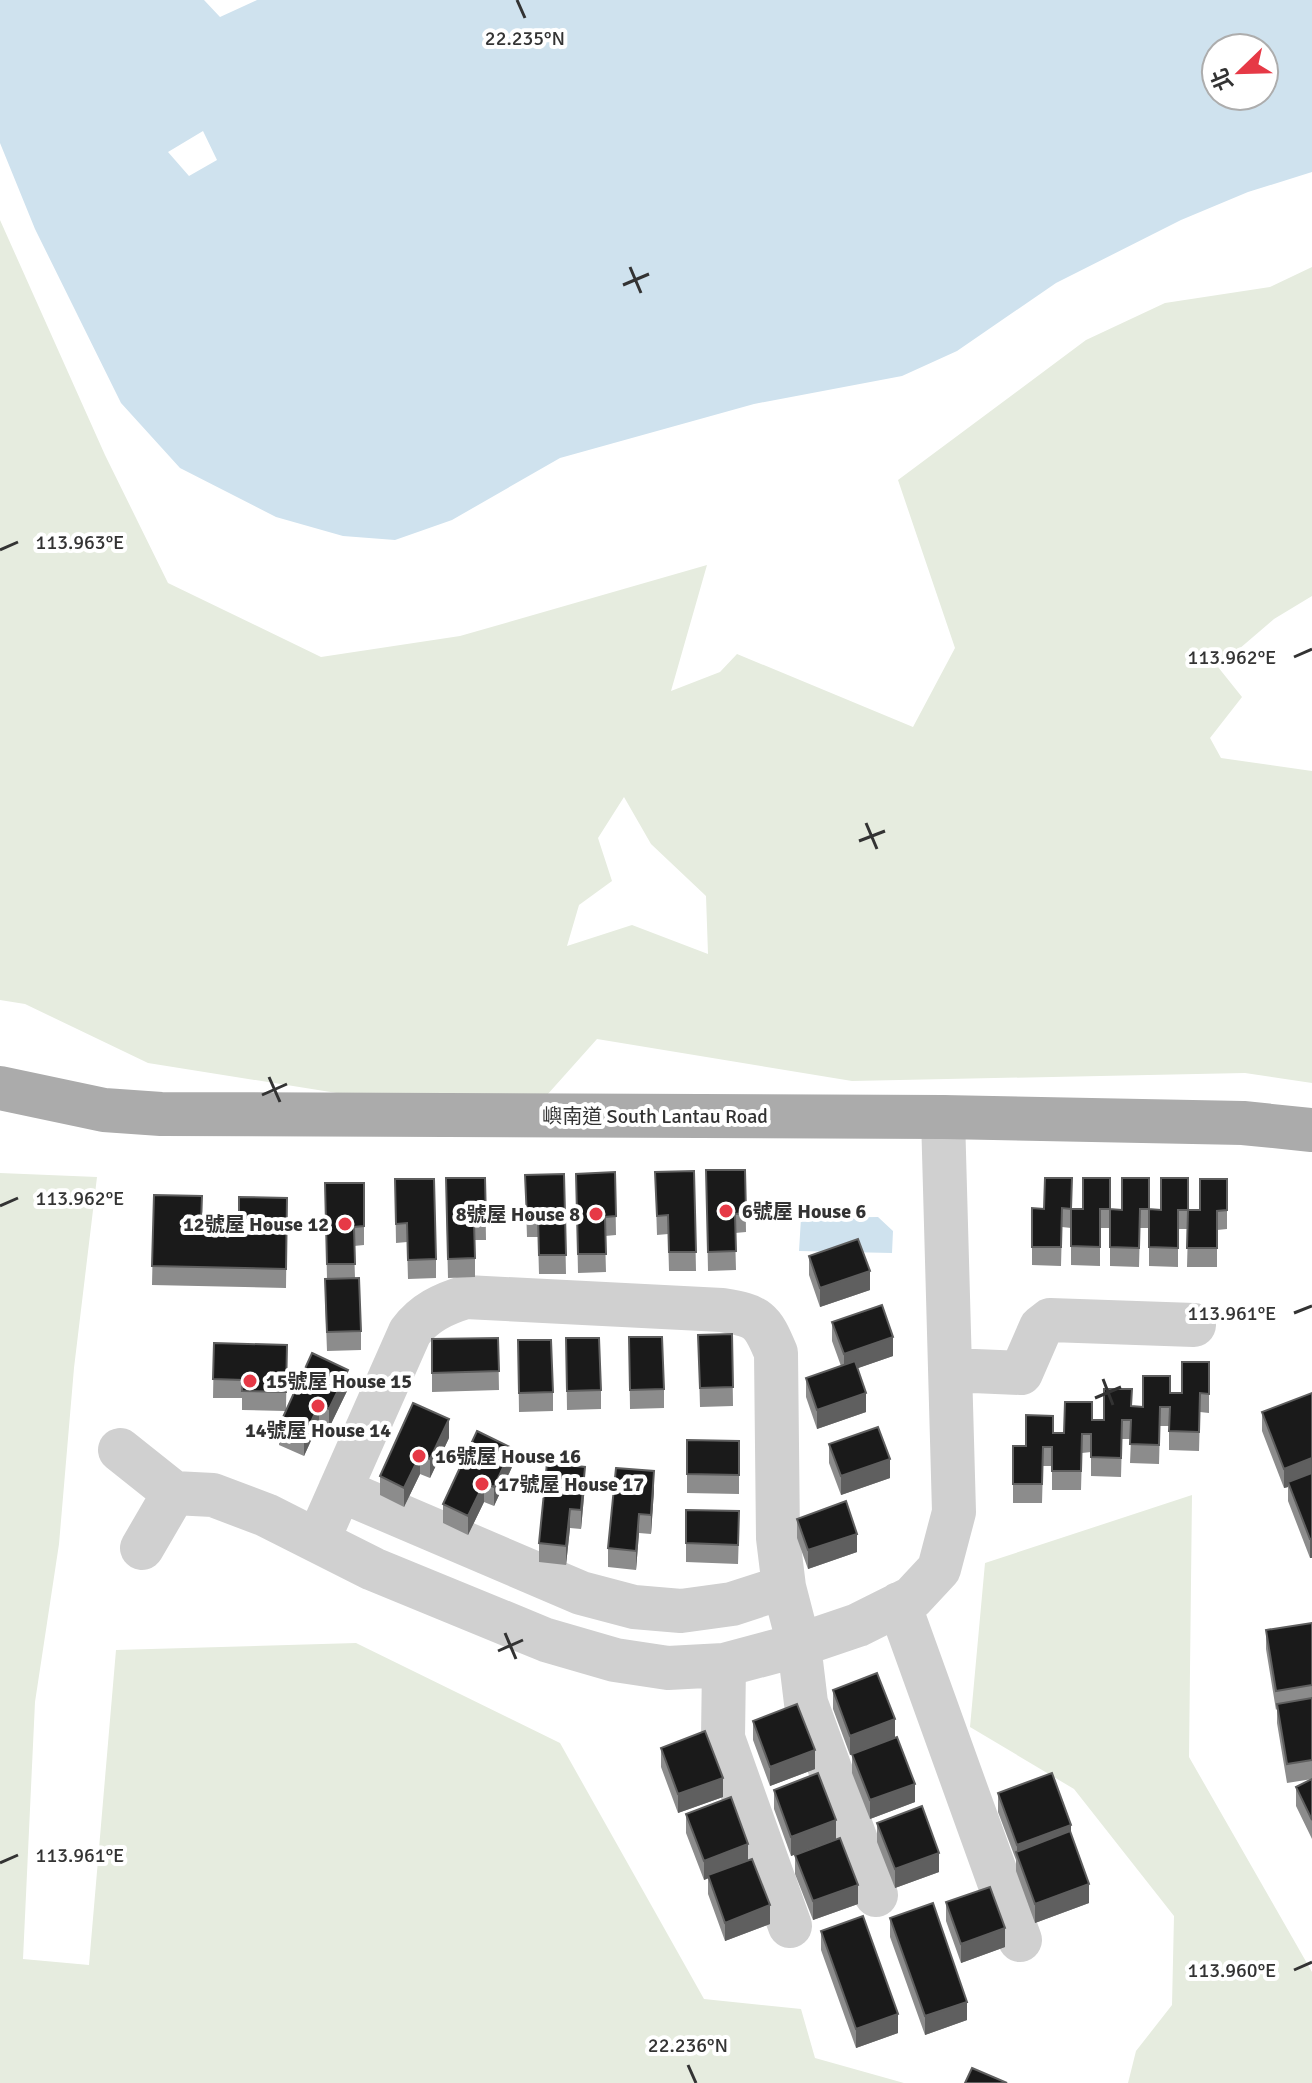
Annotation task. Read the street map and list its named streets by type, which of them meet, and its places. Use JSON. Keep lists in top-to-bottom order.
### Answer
{
  "streets": {
    "main road": ["嶼南道 South Lantau Road"]
  },
  "places": [
    "6號屋 House 6",
    "8號屋 House 8",
    "12號屋 House 12",
    "15號屋 House 15",
    "14號屋 House 14",
    "16號屋 House 16",
    "17號屋 House 17"
  ],
  "north": "bottom left",
  "coordinates": [
    "22.235°N",
    "113.963°E",
    "113.962°E",
    "113.961°E",
    "113.960°E",
    "22.236°N"
  ]
}
